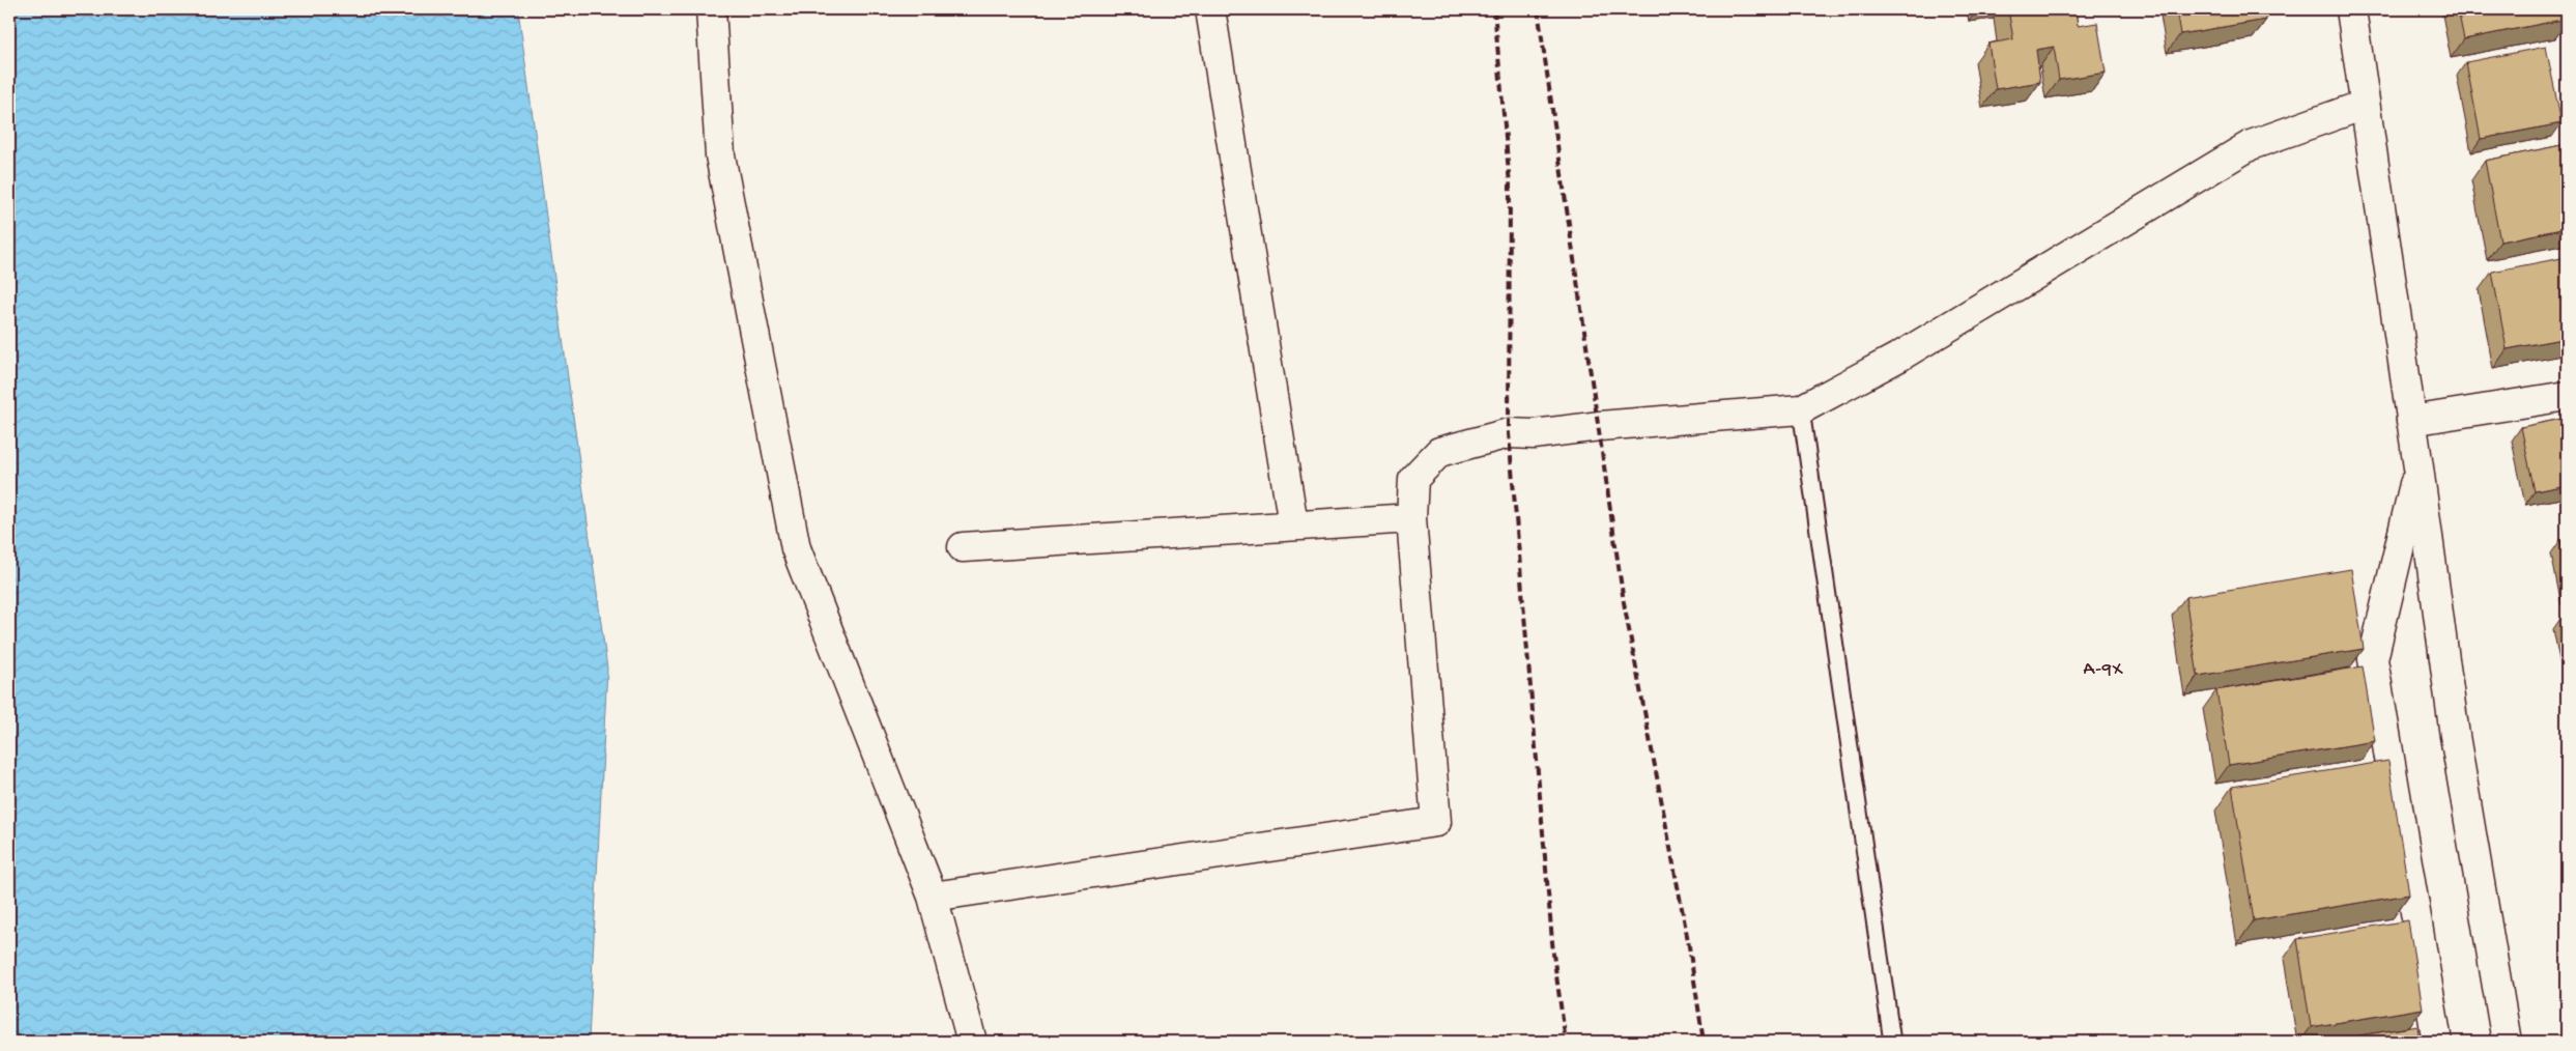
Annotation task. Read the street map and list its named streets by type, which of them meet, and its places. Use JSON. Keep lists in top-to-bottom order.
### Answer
{
  "districts": ["A-9X"]
}
